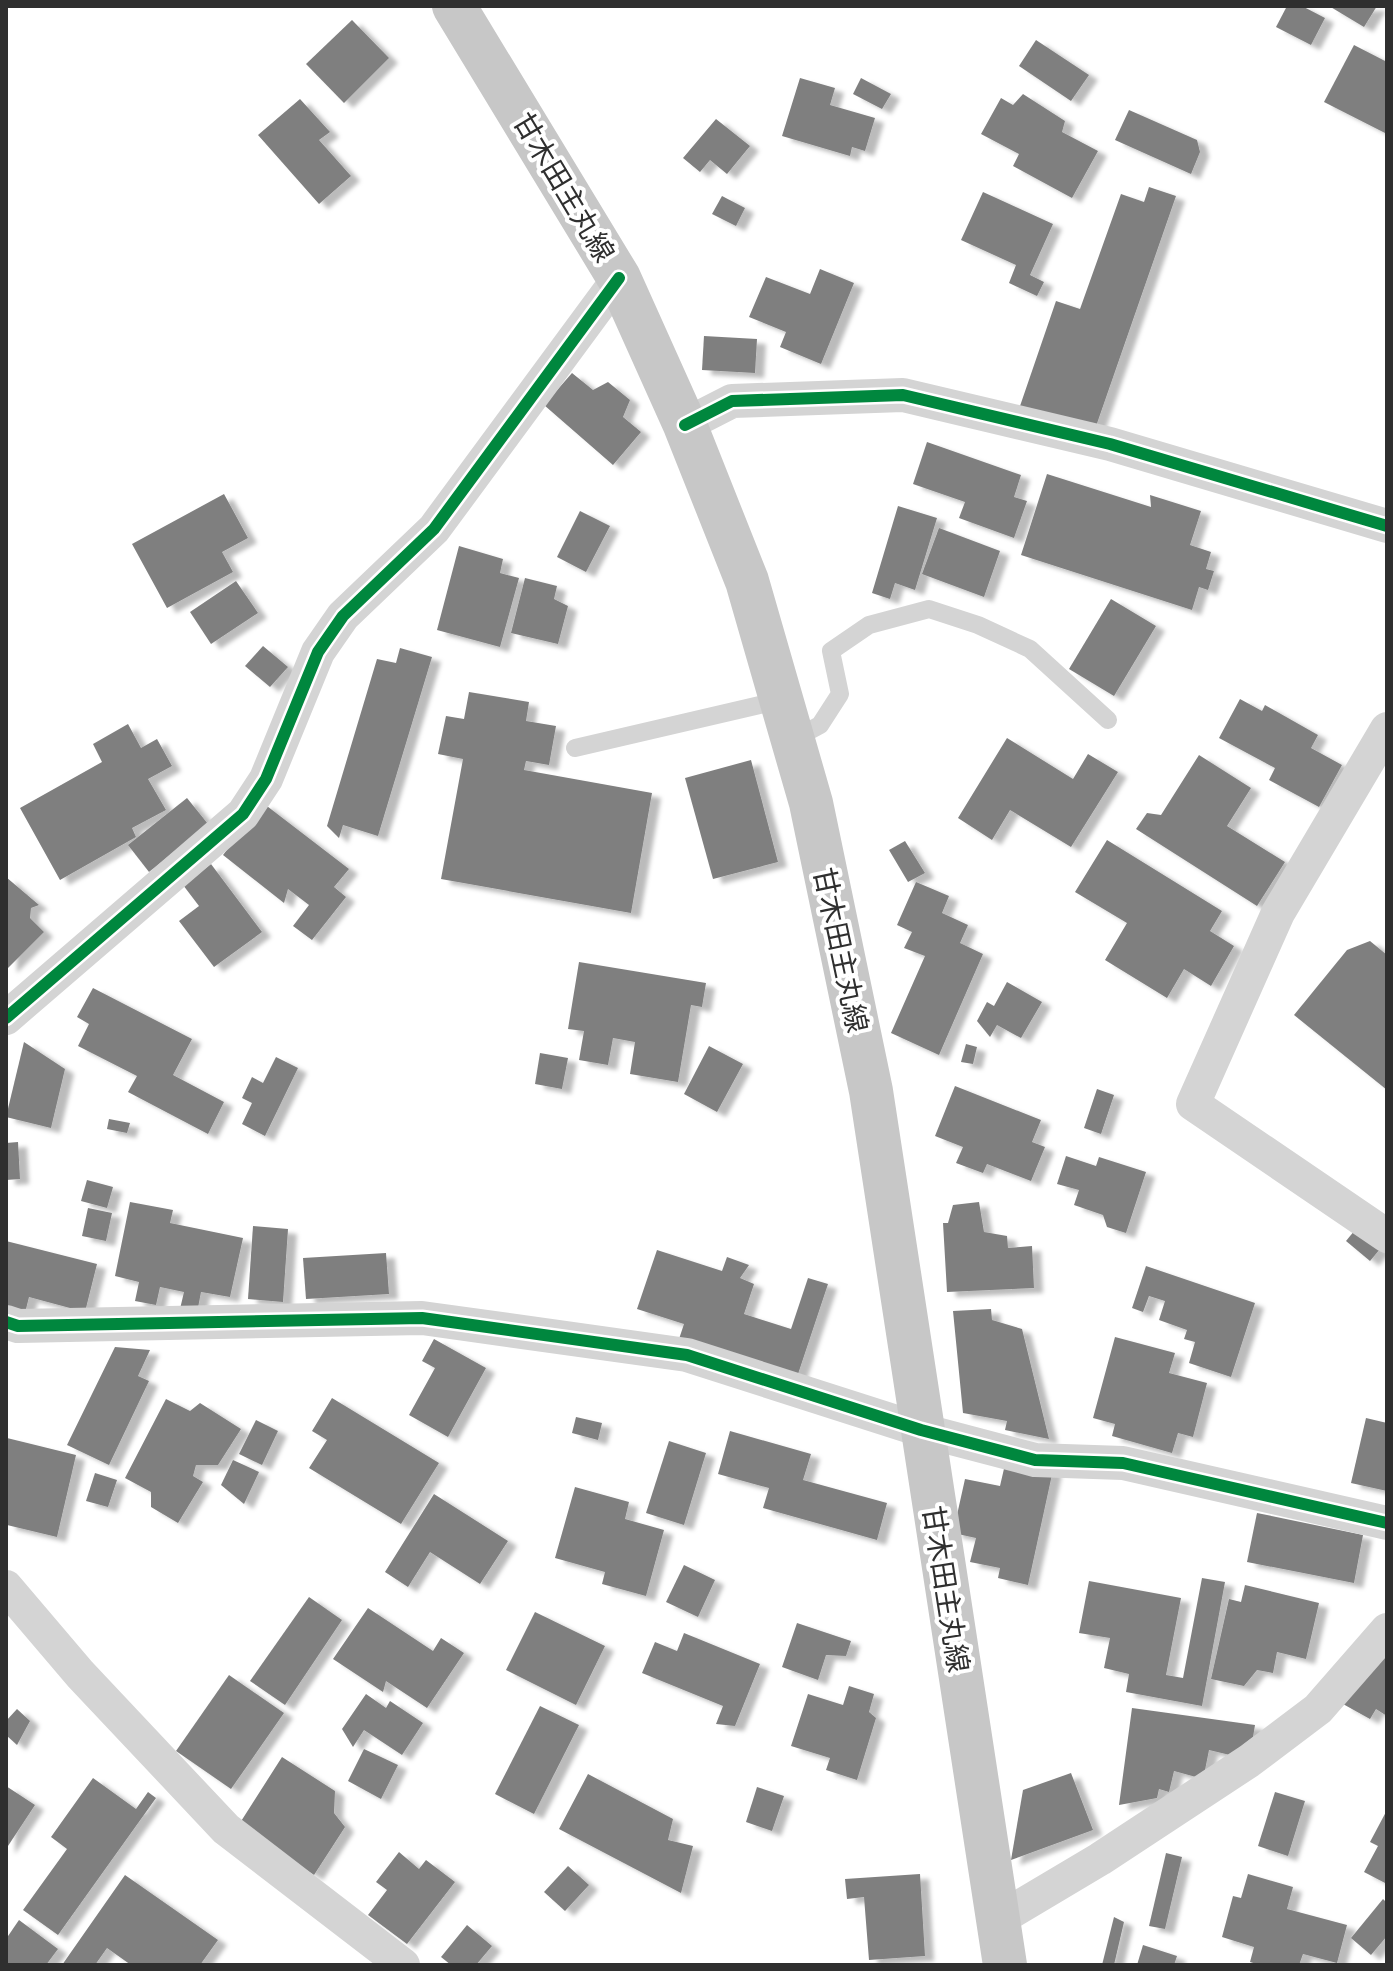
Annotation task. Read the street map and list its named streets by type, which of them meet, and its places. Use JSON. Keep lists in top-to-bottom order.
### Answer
{
  "streets": {
    "main road": ["甘木田主丸線"]
  }
}
